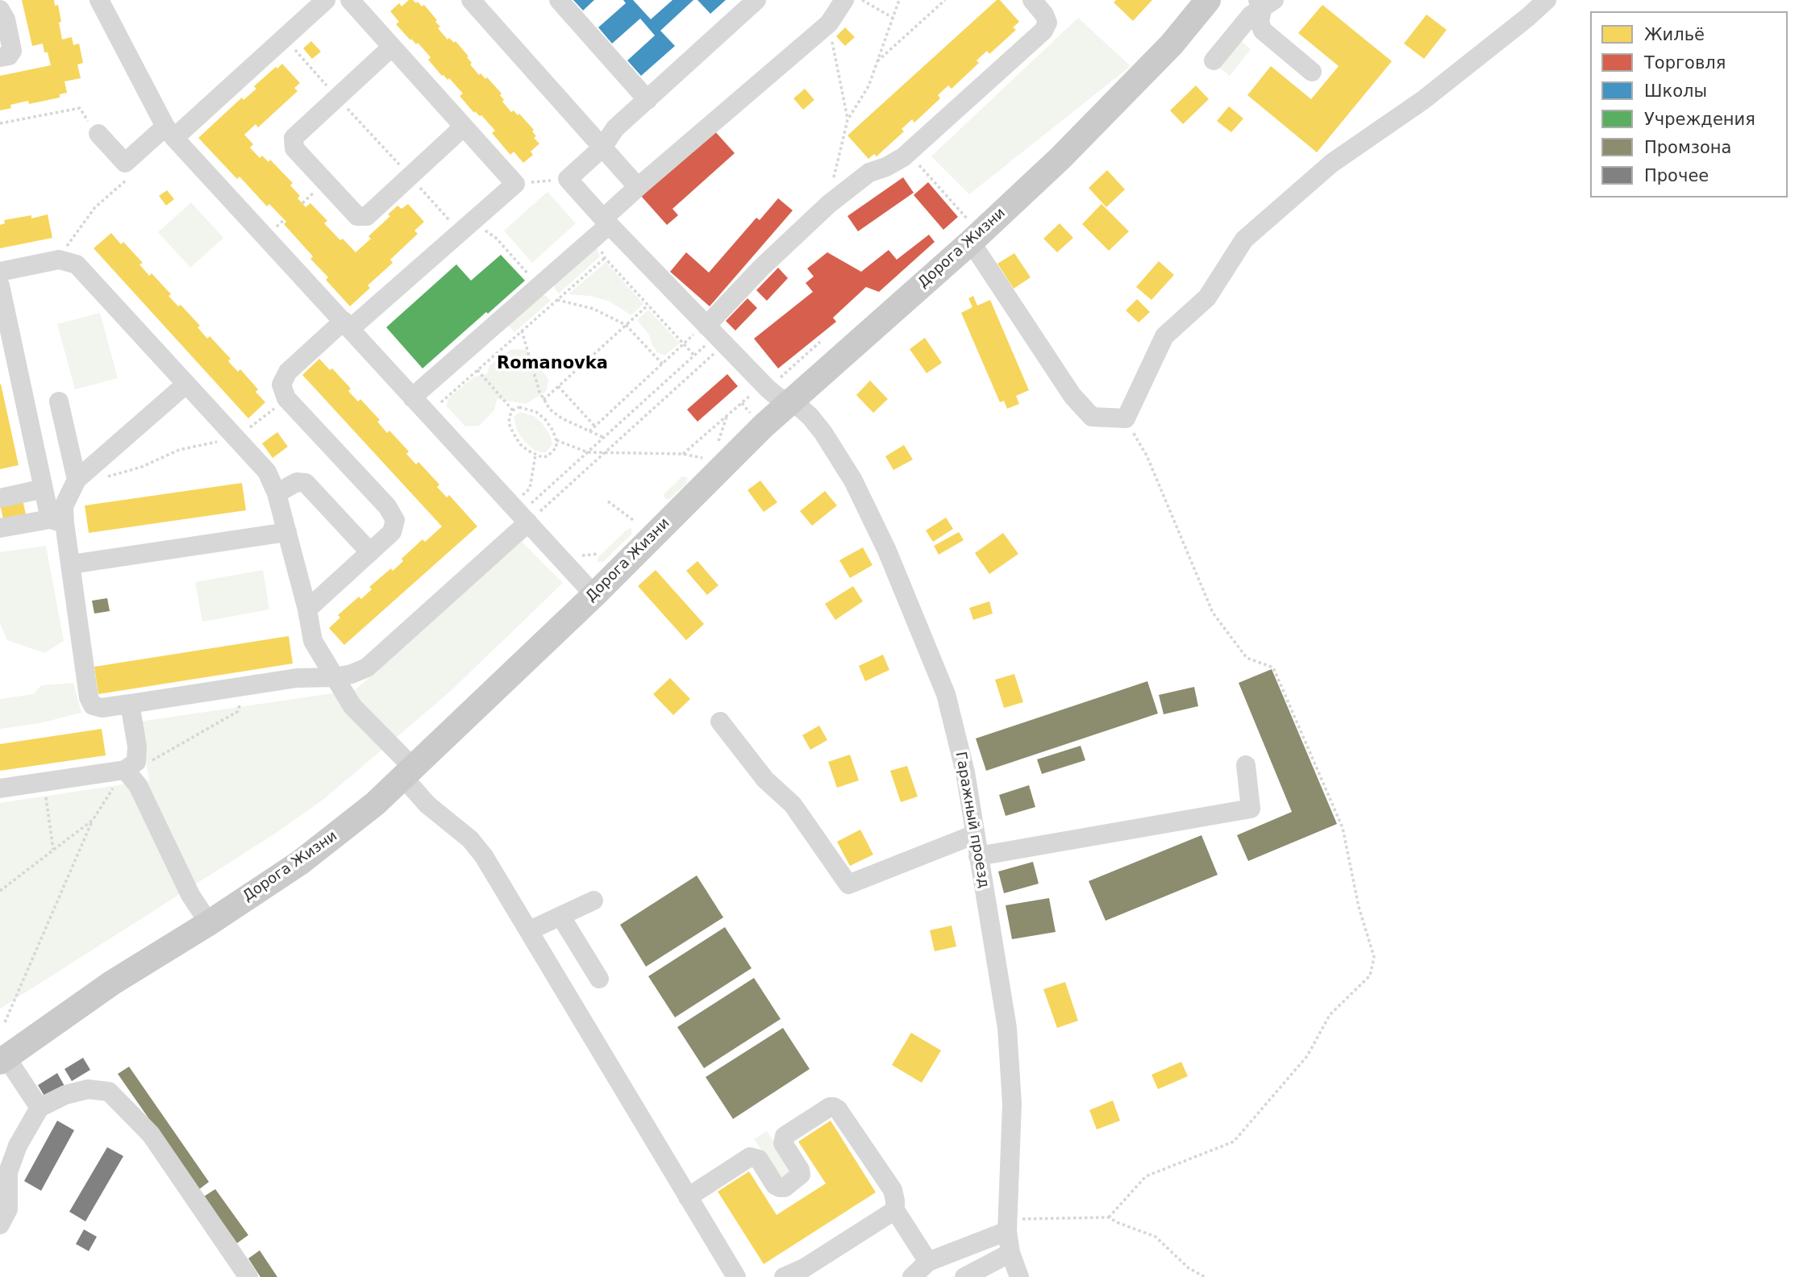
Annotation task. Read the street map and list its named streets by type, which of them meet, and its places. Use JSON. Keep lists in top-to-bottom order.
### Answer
{
  "streets": {
    "main road": ["Дорога Жизни"],
    "street": ["Гаражный проезд"]
  },
  "crossings": [
    ["Дорога Жизни", "Гаражный проезд"]
  ],
  "districts": ["Romanovka"],
  "legend": [
    "Жильё",
    "Торговля",
    "Школы",
    "Учреждения",
    "Промзона",
    "Прочее"
  ]
}
